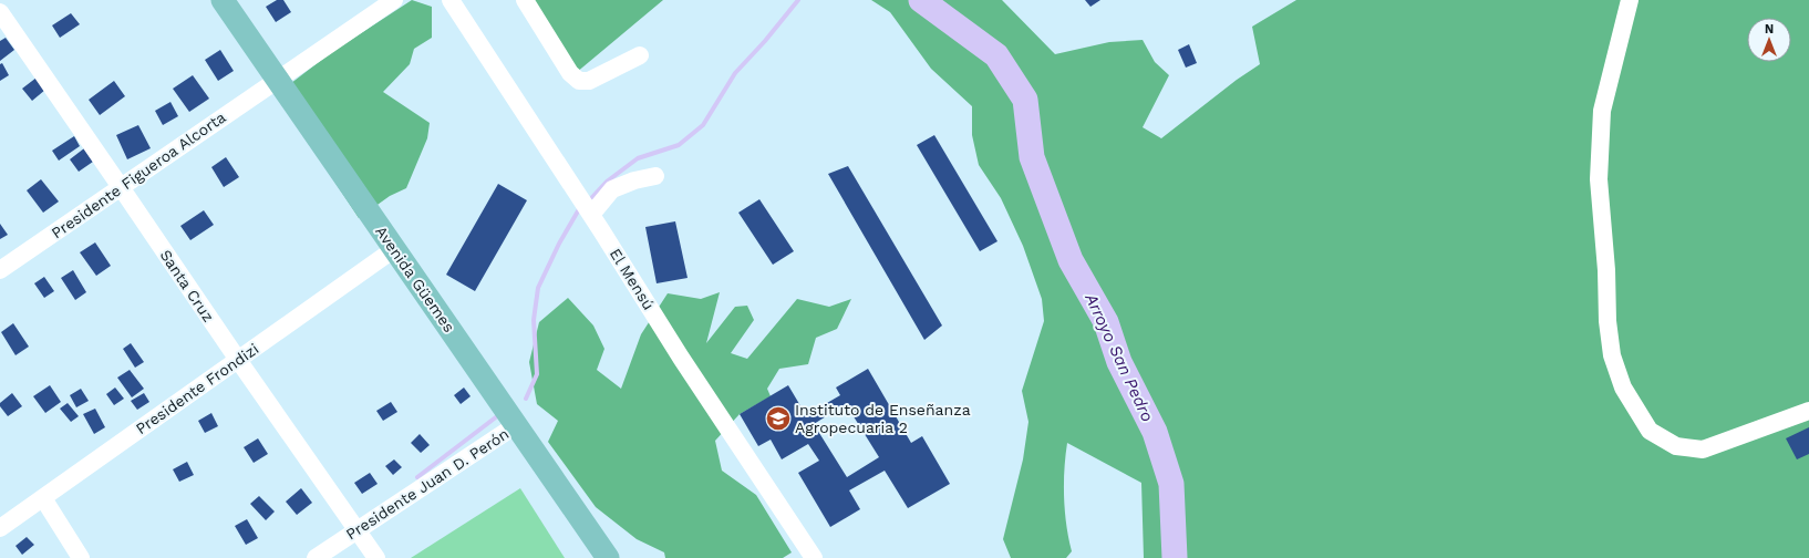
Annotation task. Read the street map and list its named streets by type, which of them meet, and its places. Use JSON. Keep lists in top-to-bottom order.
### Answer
{
  "streets": {
    "main road": ["Avenida Güemes"],
    "street": [
      "Presidente Figueroa Alcorta",
      "El Mensú",
      "Santa Cruz",
      "Presidente Frondizi",
      "Presidente Juan D. Perón"
    ]
  },
  "crossings": [
    ["Presidente Figueroa Alcorta", "Avenida Güemes"],
    ["Presidente Figueroa Alcorta", "Santa Cruz"],
    ["Avenida Güemes", "Presidente Frondizi"],
    ["Avenida Güemes", "Presidente Juan D. Perón"],
    ["Santa Cruz", "Presidente Frondizi"],
    ["Santa Cruz", "Presidente Juan D. Perón"]
  ],
  "water": ["Arroyo San Pedro"],
  "places": {
    "school or university": ["Instituto de Enseñanza Agropecuaria 2"]
  },
  "north": "top"
}
